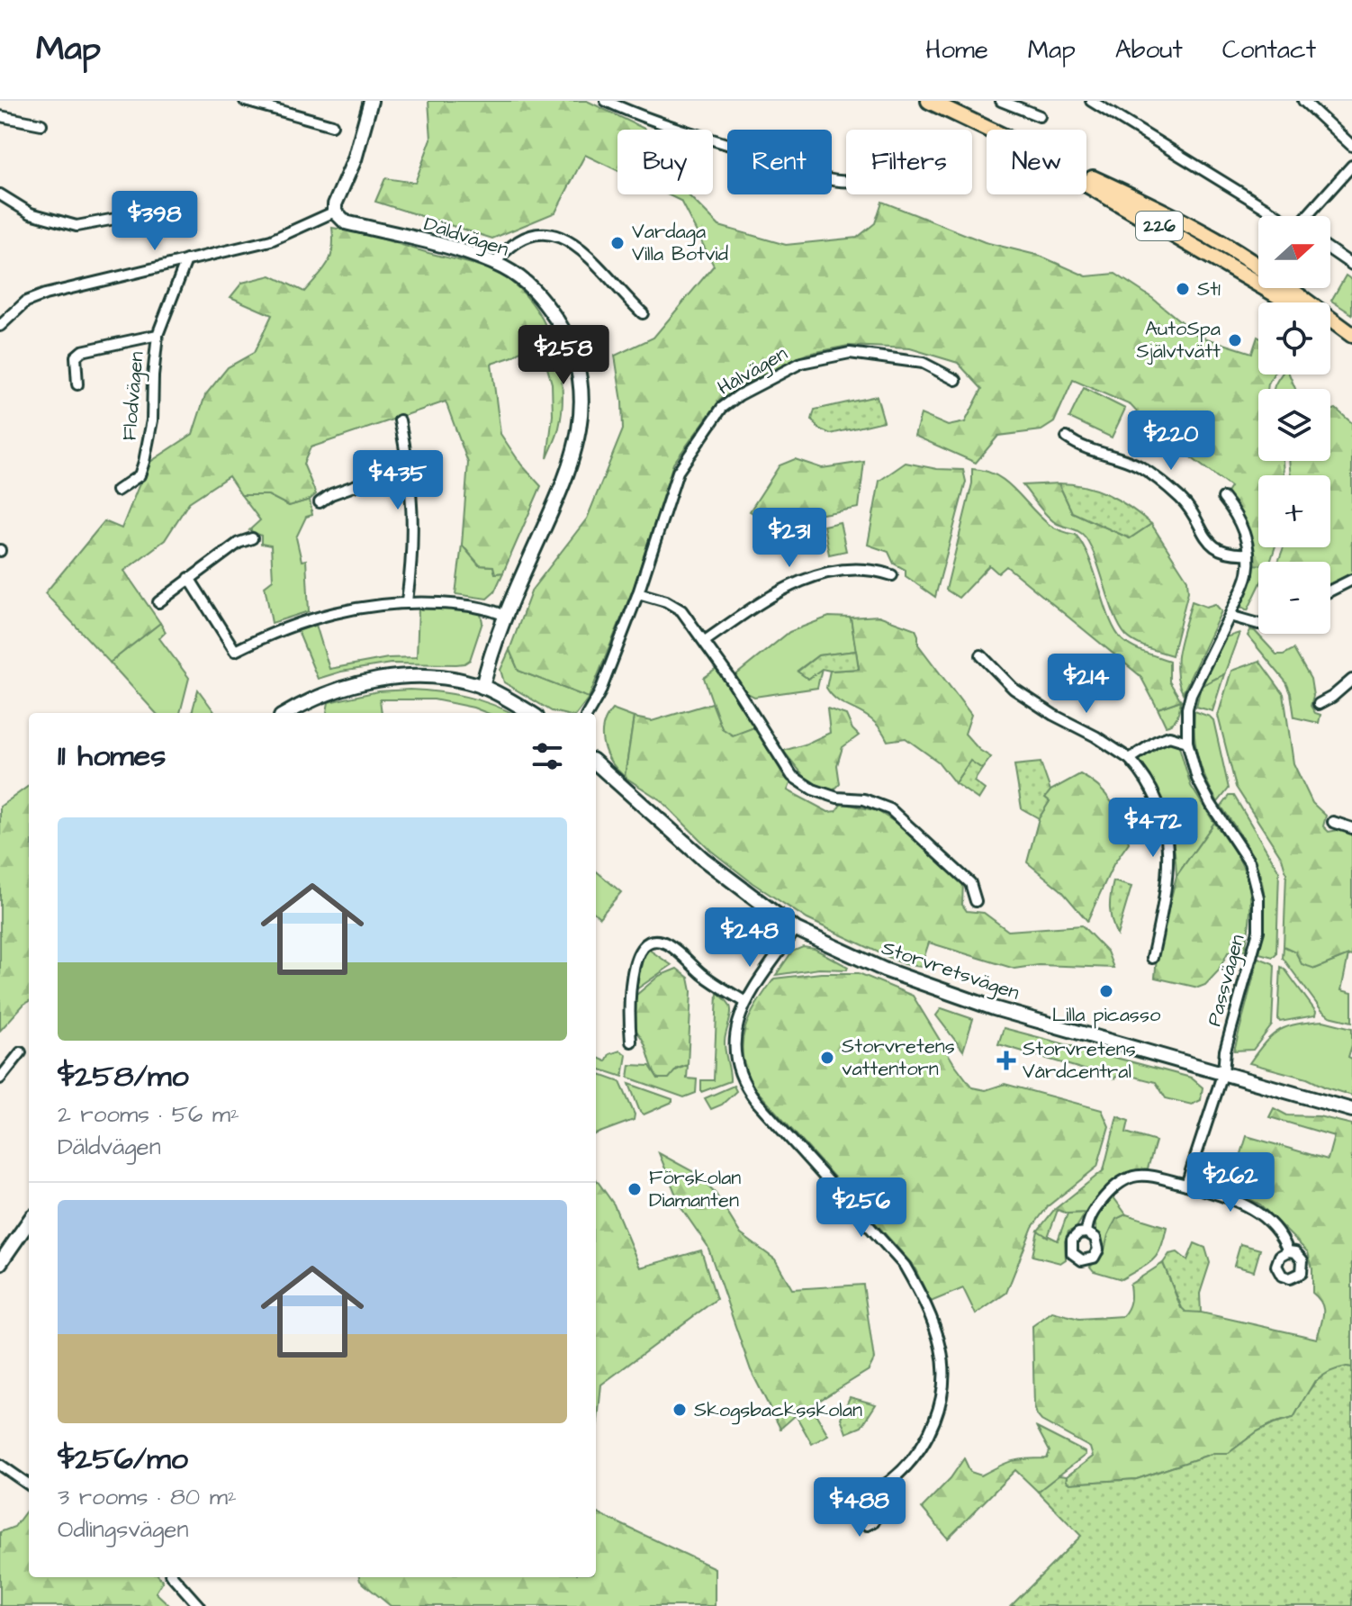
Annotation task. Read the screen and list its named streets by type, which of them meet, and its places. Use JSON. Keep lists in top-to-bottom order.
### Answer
{
  "streets": {
    "main road": ["226"],
    "street": [
      "Däldvägen",
      "Hålvägen",
      "Flodvägen",
      "Storvretsvägen",
      "Passvägen"
    ]
  },
  "crossings": [
    ["Storvretsvägen", "Passvägen"]
  ],
  "places": {
    "other": [
      "Vardaga Villa Botvid",
      "St1",
      "AutoSpa Självtvätt",
      "Lilla picasso",
      "Storvretens vattentorn",
      "Förskolan Diamanten",
      "Skogsbacksskolan"
    ],
    "health": ["Storvretens Vårdcentral"]
  },
  "north": "right",
  "page": {
    "header": "Map",
    "nav": [
      "Home",
      "Map",
      "About",
      "Contact"
    ],
    "chip": [
      "Buy",
      "Rent",
      "Filters",
      "New"
    ],
    "price": [
      "$398",
      "$258",
      "$220",
      "$435",
      "$231",
      "$214",
      "$472",
      "$248",
      "$262",
      "$256",
      "$488"
    ],
    "map_buttons": ["+", "−"],
    "heading": "11 homes",
    "list": [
      {
        "name": "$258/mo",
        "note": "2 rooms · 56 m² · Däldvägen"
      },
      {
        "name": "$256/mo",
        "note": "3 rooms · 80 m² · Odlingsvägen"
      }
    ]
  }
}
